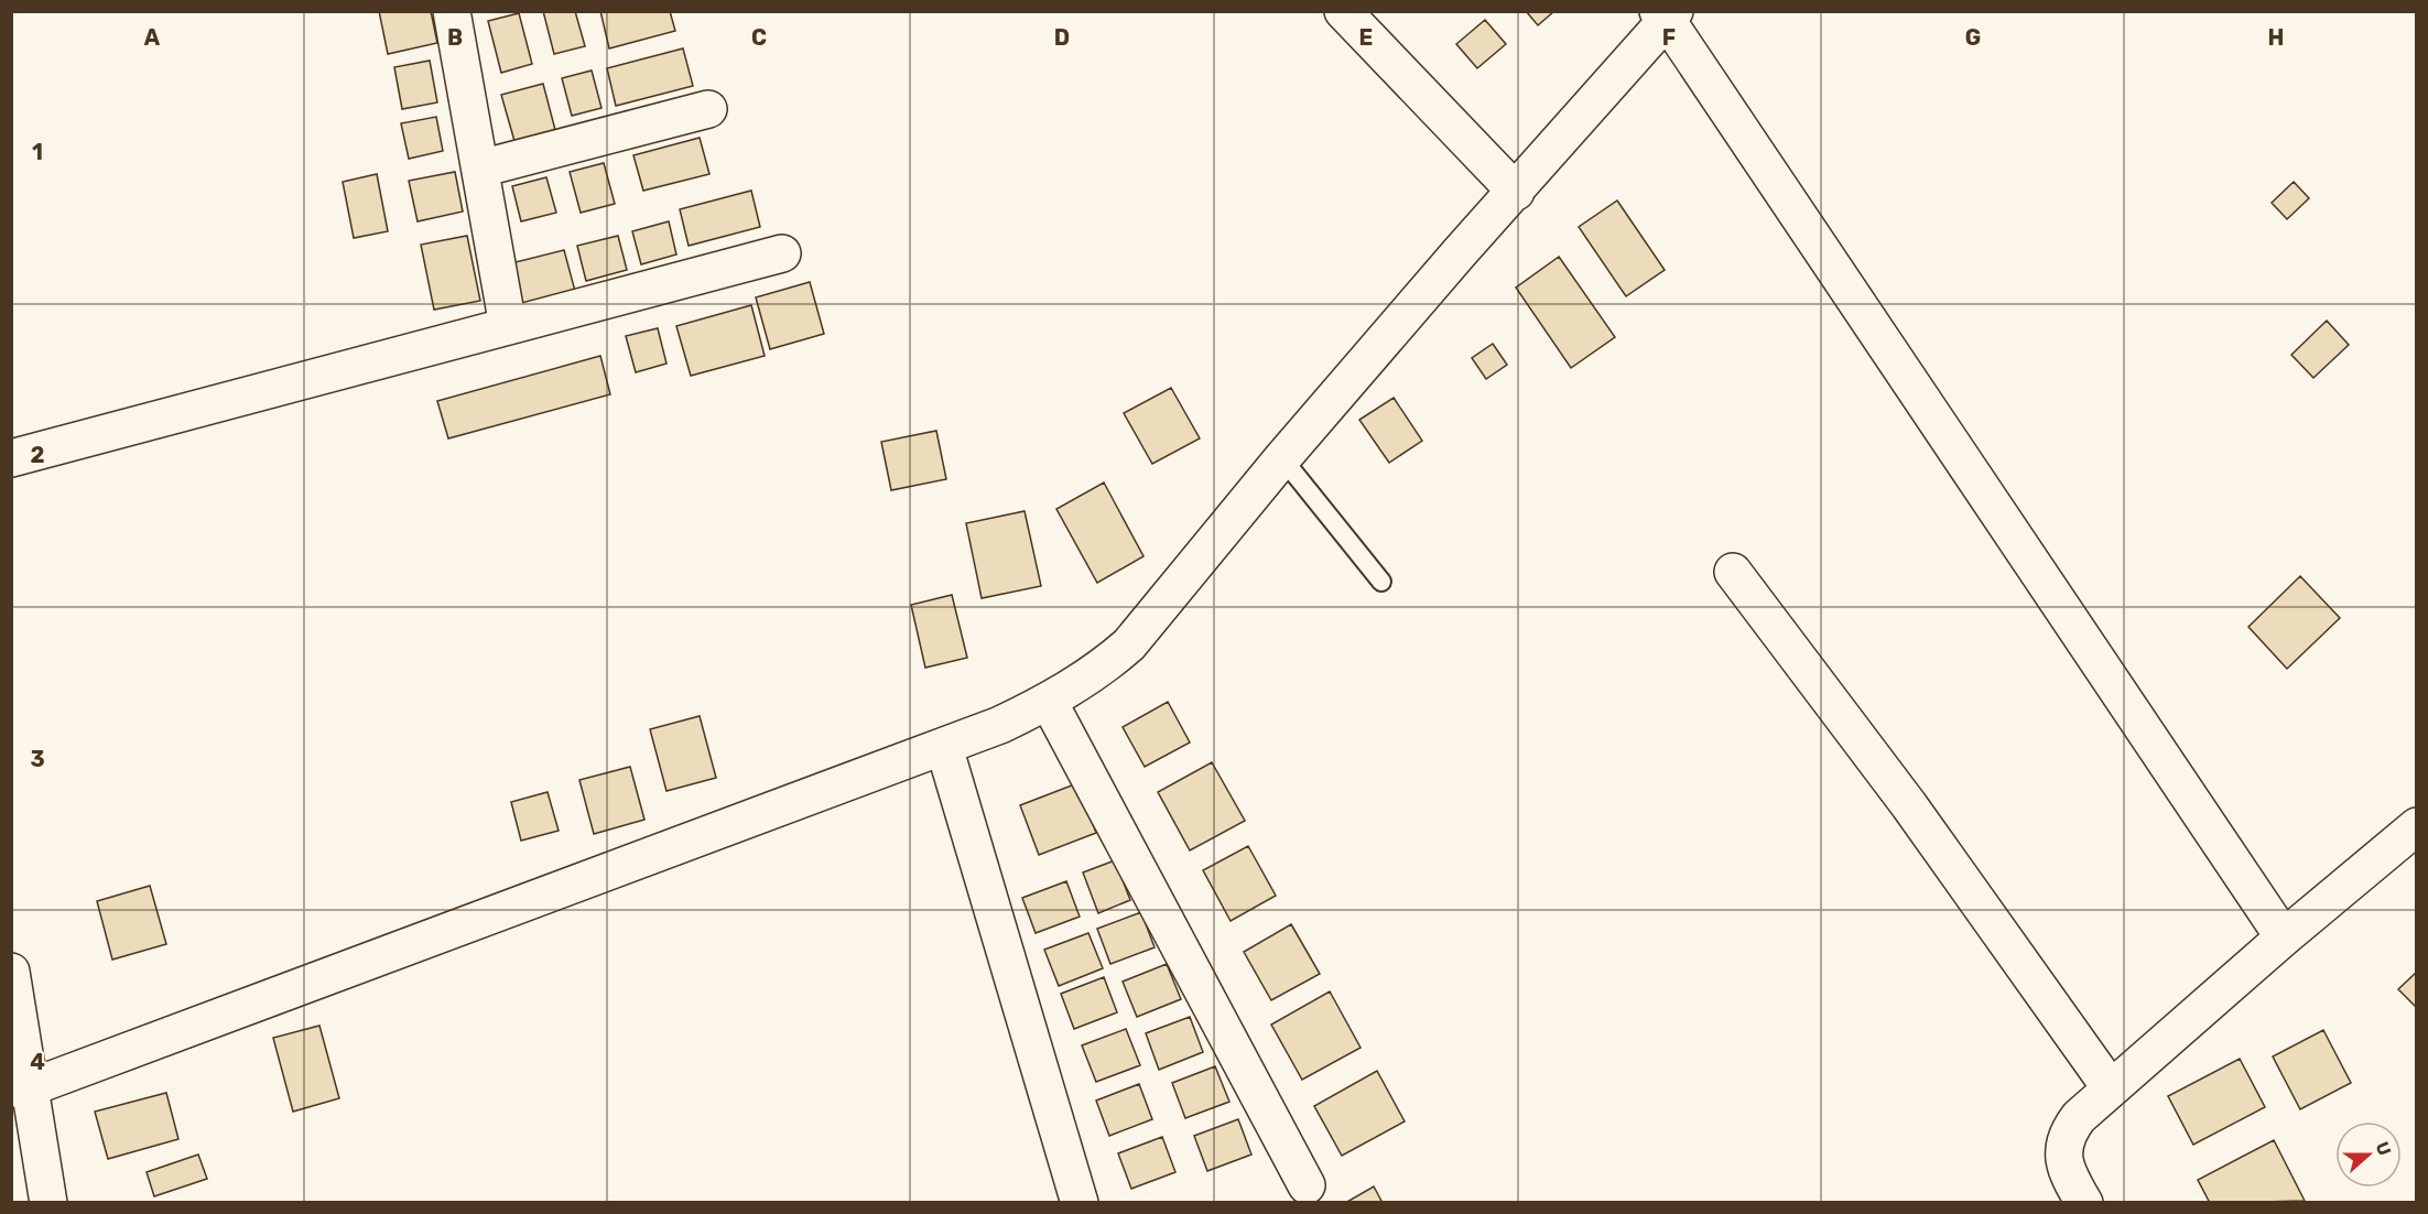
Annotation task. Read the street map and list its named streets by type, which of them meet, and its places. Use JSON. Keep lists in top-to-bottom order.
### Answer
{
  "north": "right",
  "grid": {
    "columns": [
      "A",
      "B",
      "C",
      "D",
      "E",
      "F",
      "G",
      "H"
    ],
    "rows": [
      "1",
      "2",
      "3",
      "4"
    ]
  }
}
